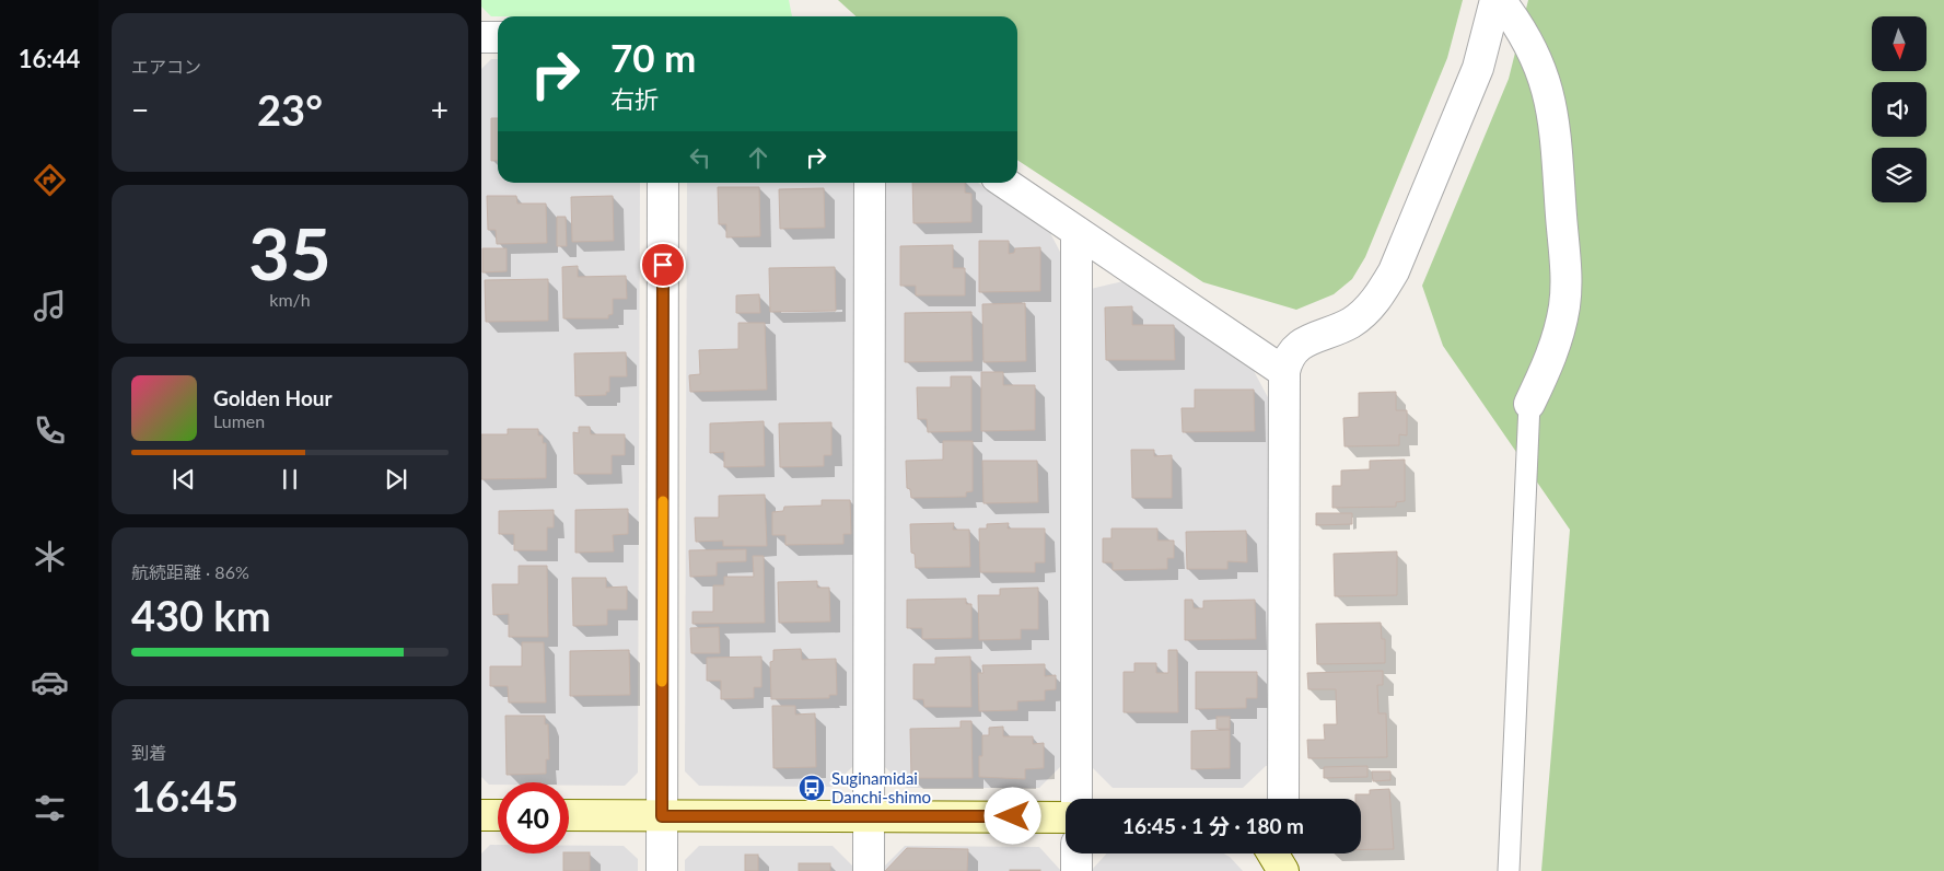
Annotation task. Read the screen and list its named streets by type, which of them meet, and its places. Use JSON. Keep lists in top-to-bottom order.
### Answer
{
  "places": {
    "bus stop": ["Suginamidai Danchi-shimo"]
  },
  "north": "bottom",
  "page": {
    "tabs": "16:44",
    "tile": [
      "エアコン",
      ["35", "km/h"],
      ["航続距離 · 86%", "430 km"],
      ["到着", "16:45"]
    ],
    "turn": ["70 m", "右折"],
    "heat": ["−", "23°", "+"],
    "song": ["Golden Hour", "Lumen"],
    "limit": "40",
    "trip": "16:45 · 1 分 · 180 m"
  }
}
